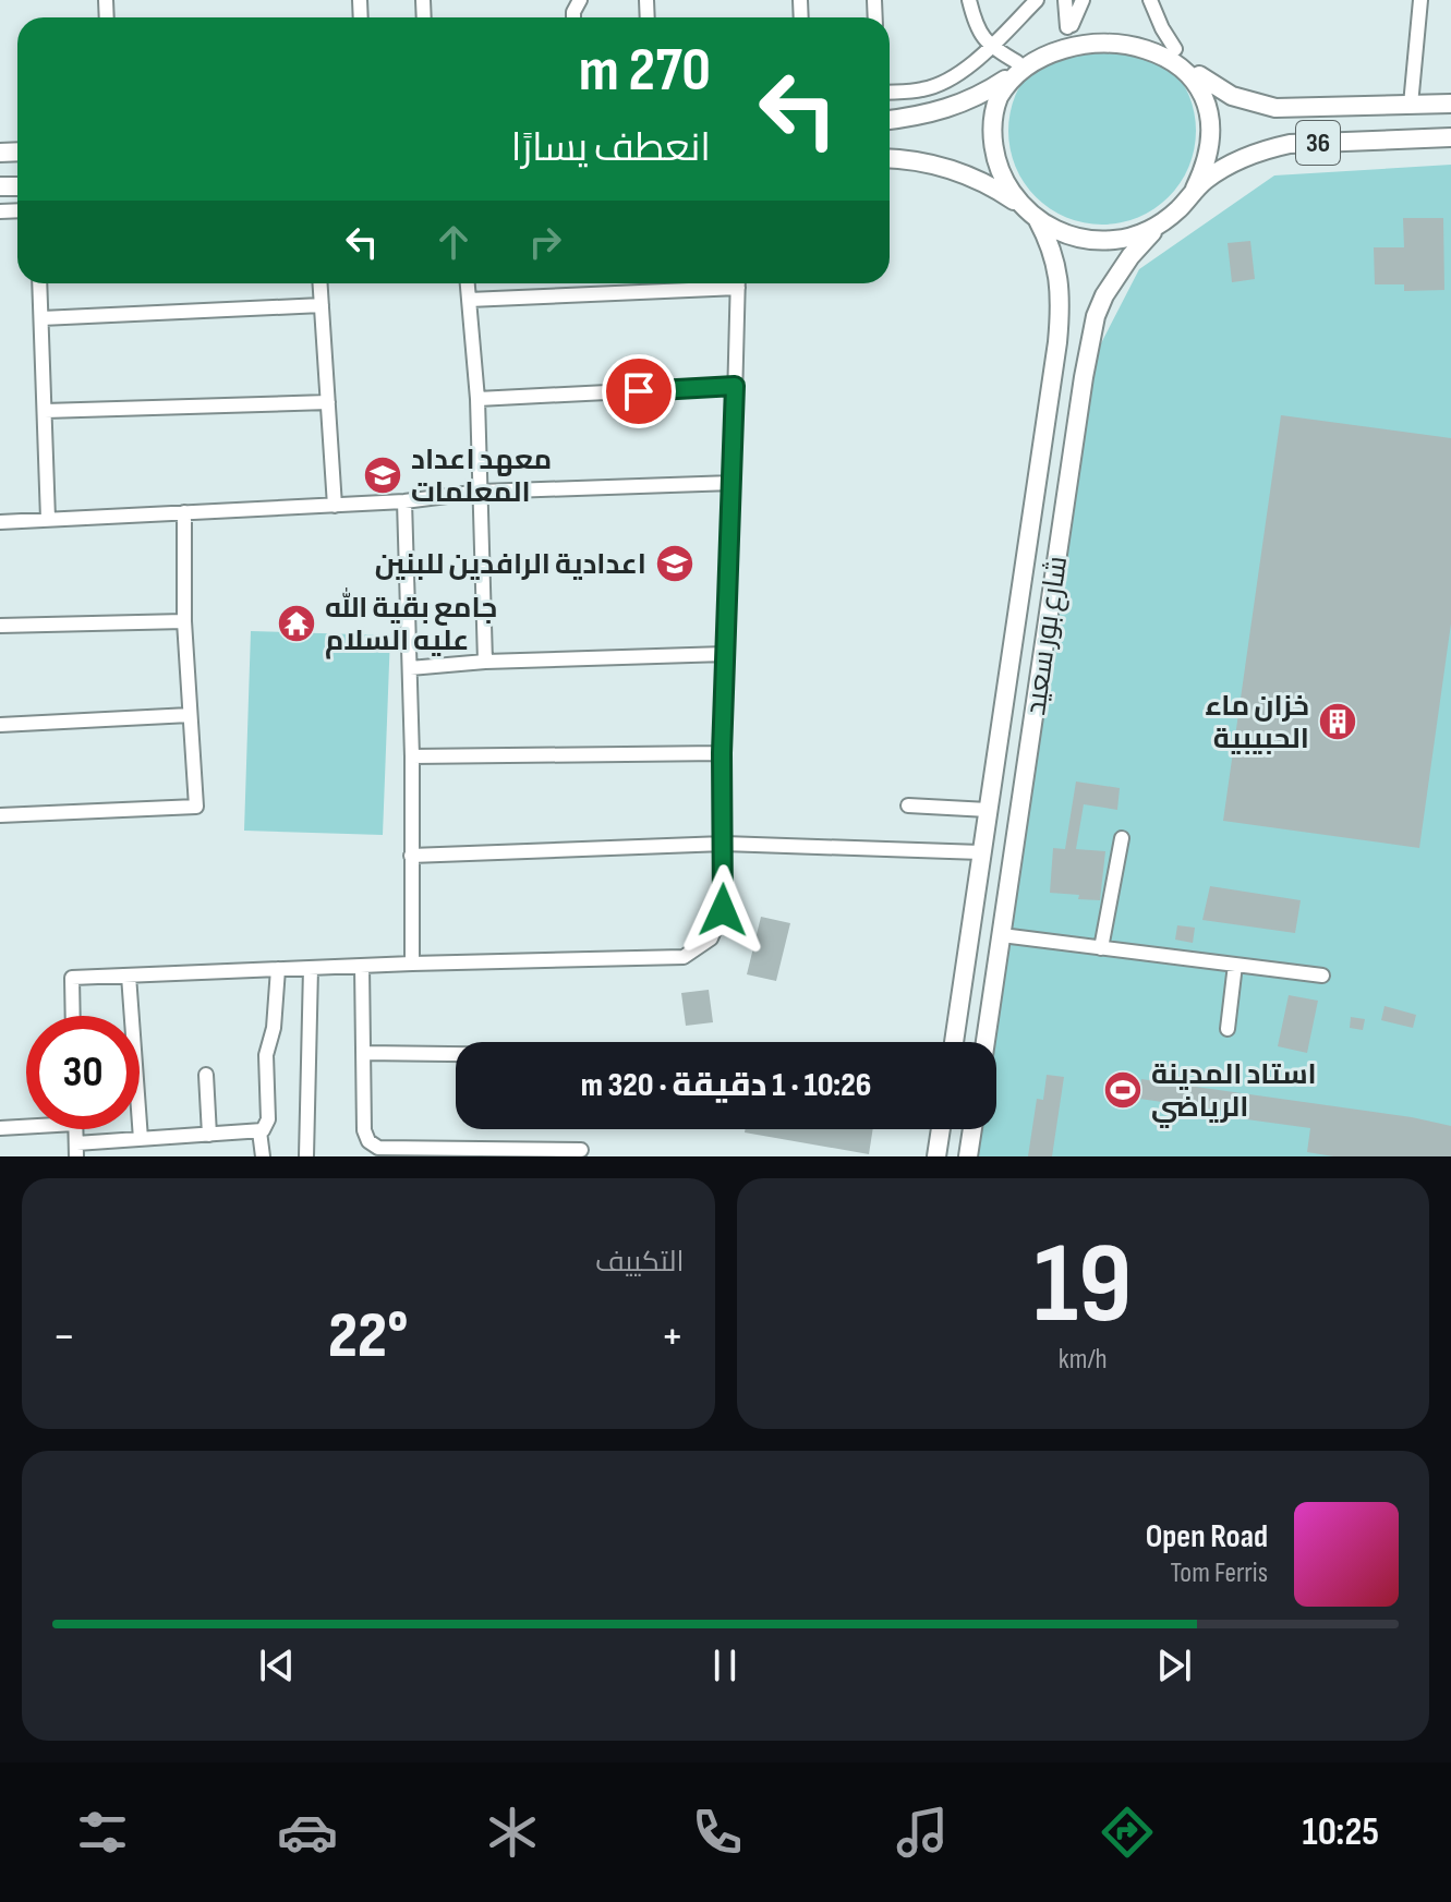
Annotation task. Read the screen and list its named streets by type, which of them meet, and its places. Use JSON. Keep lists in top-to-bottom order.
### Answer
{
  "streets": {
    "main road": ["36", "شارع بور سعيد"]
  },
  "crossings": [
    ["36", "شارع بور سعيد"]
  ],
  "places": {
    "school or university": ["معهد اعداد المعلمات", "اعدادية الرافدين للبنين"],
    "temple": ["جامع بقية الله عليه السلام"],
    "building": ["خزان ماء الحبيبية"],
    "sports": ["استاد المدينة الرياضي"]
  },
  "page": {
    "turn": ["270 m", "انعطف يسارًا"],
    "limit": "30",
    "trip": "10:26 · 1 دقيقة · 320 m",
    "tile": [
      ["19", "km/h"],
      "التكييف"
    ],
    "heat": ["−", "22°", "+"],
    "song": ["Open Road", "Tom Ferris"],
    "tabs": "10:25"
  }
}
